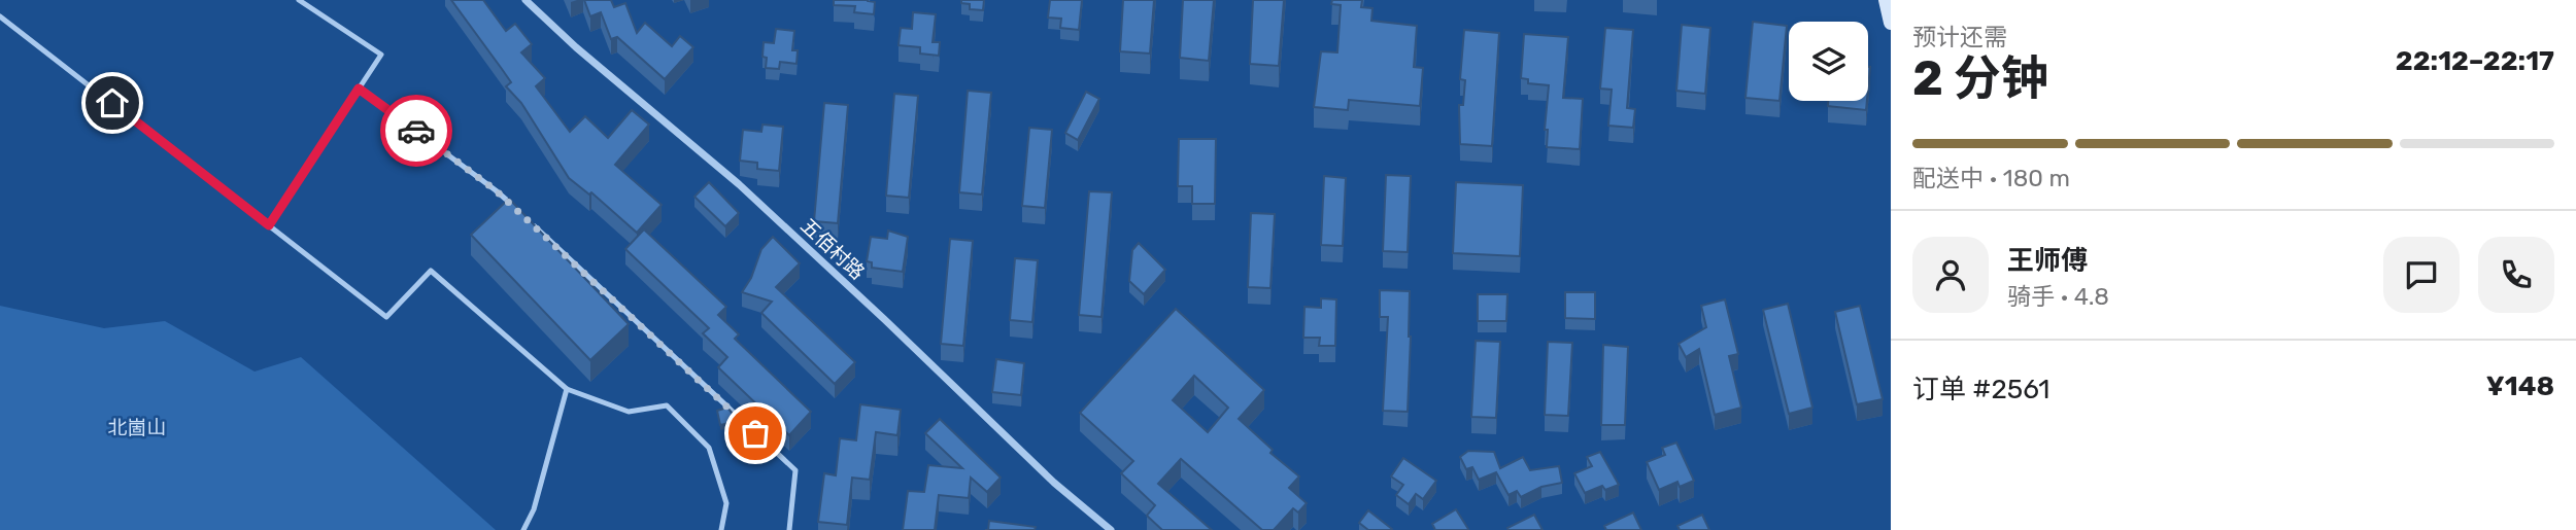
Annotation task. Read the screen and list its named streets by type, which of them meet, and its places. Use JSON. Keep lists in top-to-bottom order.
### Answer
{
  "streets": {
    "street": ["五佰村路"]
  },
  "parks": ["北崮山"],
  "page": {
    "heading": ["2 分钟", "预计还需", "22:12–22:17"],
    "panel": [
      "王师傅",
      "骑手 · 4.8",
      "订单 #2561",
      "¥148"
    ],
    "bar": "配送中 · 180 m"
  }
}
